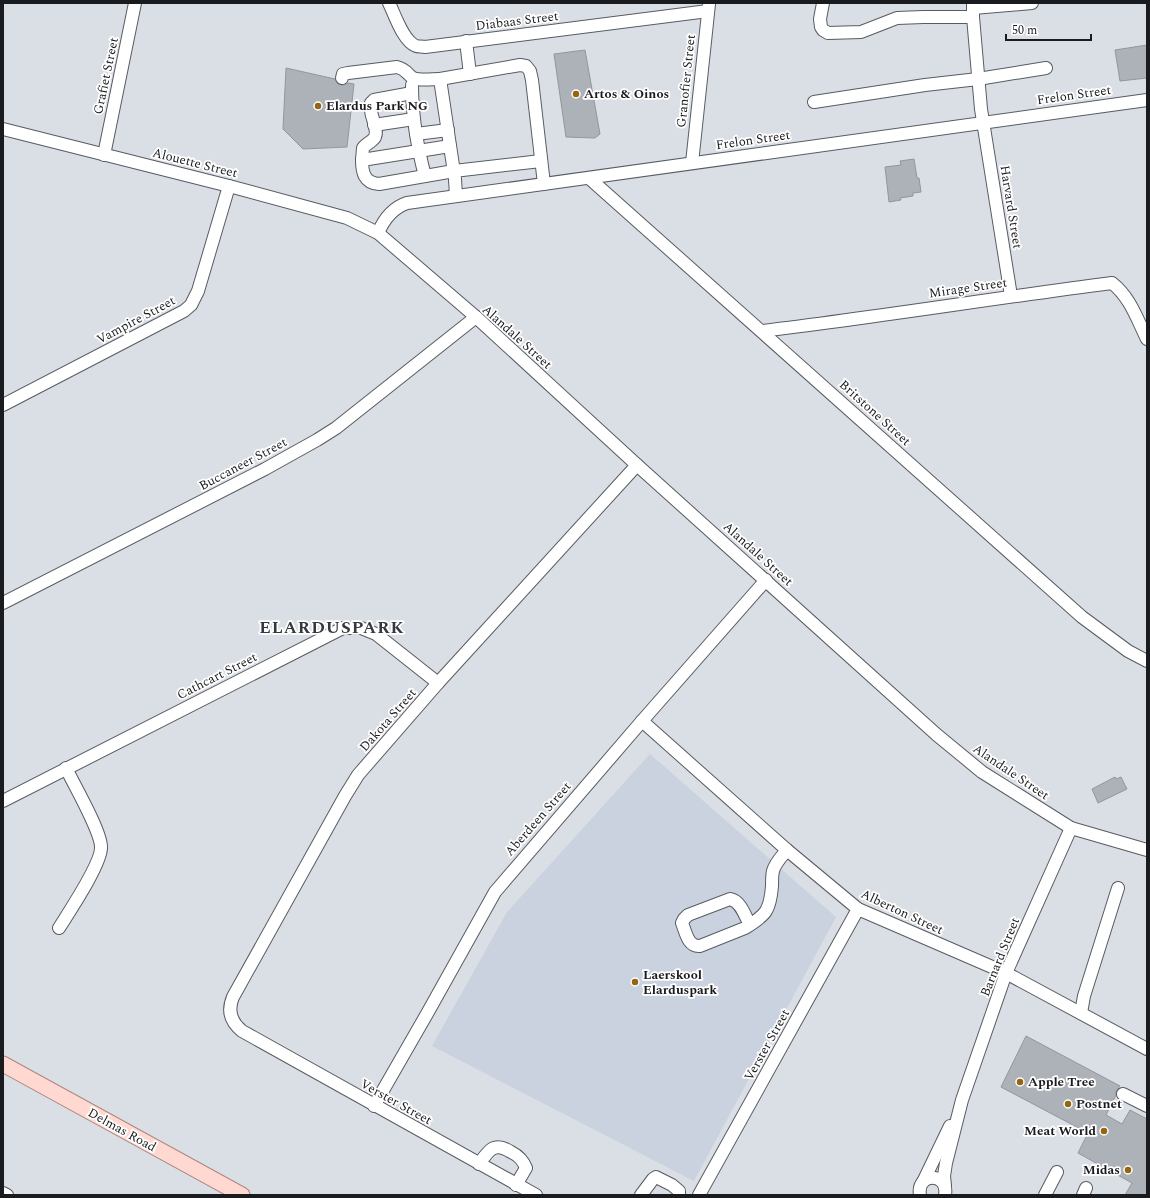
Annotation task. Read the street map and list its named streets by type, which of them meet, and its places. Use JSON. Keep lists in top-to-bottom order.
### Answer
{
  "streets": {
    "main road": ["Delmas Road"],
    "street": [
      "Diabaas Street",
      "Grafiet Street",
      "Granofier Street",
      "Frelon Street",
      "Alouette Street",
      "Harvard Street",
      "Mirage Street",
      "Vampire Street",
      "Alandale Street",
      "Britstone Street",
      "Buccaneer Street",
      "Cathcart Street",
      "Dakota Street",
      "Aberdeen Street",
      "Alberton Street",
      "Barnard Street",
      "Verster Street"
    ]
  },
  "crossings": [
    ["Diabaas Street", "Granofier Street"],
    ["Grafiet Street", "Alouette Street"],
    ["Granofier Street", "Frelon Street"],
    ["Frelon Street", "Alouette Street"],
    ["Frelon Street", "Harvard Street"],
    ["Frelon Street", "Alandale Street"],
    ["Frelon Street", "Britstone Street"],
    ["Alouette Street", "Vampire Street"],
    ["Alouette Street", "Alandale Street"],
    ["Harvard Street", "Mirage Street"],
    ["Mirage Street", "Britstone Street"],
    ["Alandale Street", "Buccaneer Street"],
    ["Alandale Street", "Dakota Street"],
    ["Alandale Street", "Aberdeen Street"],
    ["Alandale Street", "Barnard Street"],
    ["Cathcart Street", "Dakota Street"],
    ["Dakota Street", "Verster Street"],
    ["Aberdeen Street", "Alberton Street"],
    ["Aberdeen Street", "Verster Street"],
    ["Alberton Street", "Barnard Street"],
    ["Alberton Street", "Verster Street"]
  ],
  "districts": ["ELARDUSPARK"],
  "places": [
    "Artos & Oinos",
    "Elardus Park NG",
    "Laerskool Elarduspark",
    "Apple Tree",
    "Postnet",
    "Meat World",
    "Midas"
  ],
  "scale_bar": "50 m"
}
